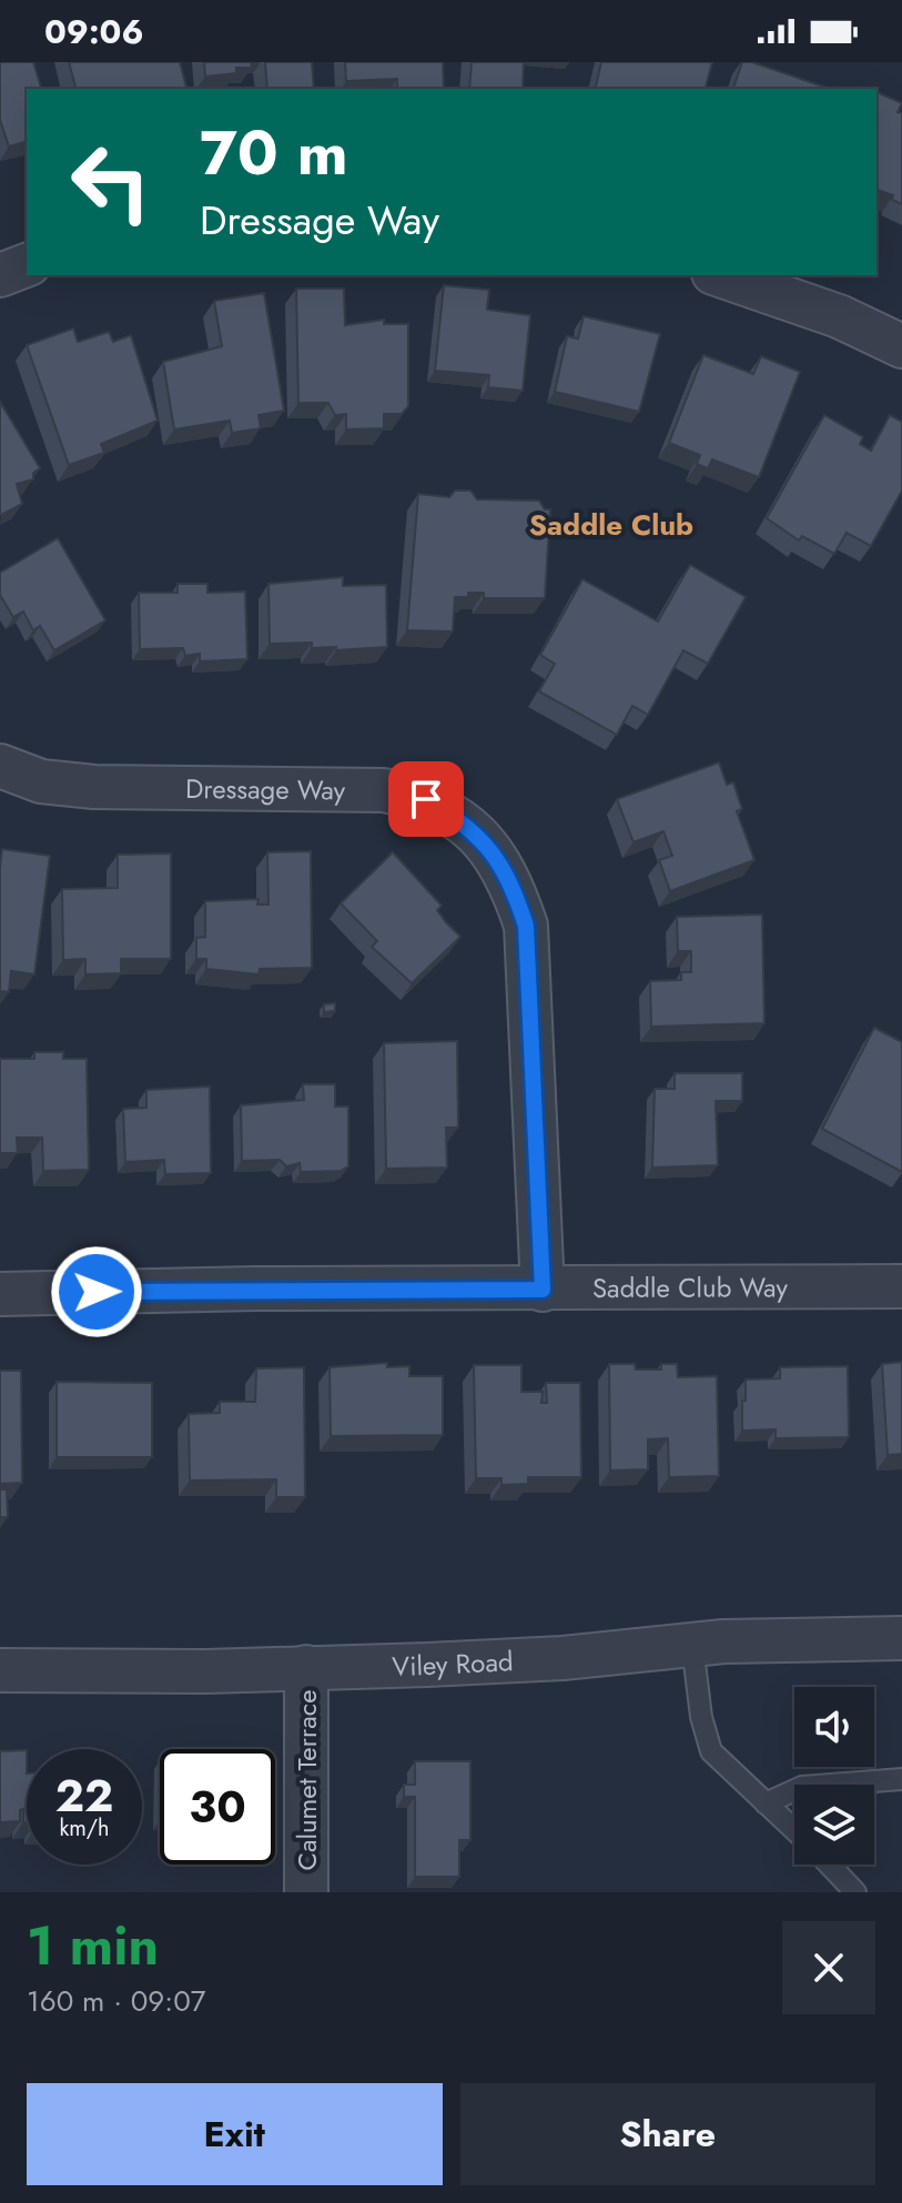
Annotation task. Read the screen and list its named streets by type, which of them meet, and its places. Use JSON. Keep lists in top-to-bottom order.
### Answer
{
  "streets": {
    "street": [
      "Dressage Way",
      "Saddle Club Way",
      "Viley Road",
      "Calumet Terrace"
    ]
  },
  "crossings": [
    ["Dressage Way", "Saddle Club Way"],
    ["Viley Road", "Calumet Terrace"]
  ],
  "districts": ["Saddle Club"],
  "page": {
    "status": "09:06",
    "turn": ["70 m", "Dressage Way"],
    "speed": "22 km/h",
    "limit": "30",
    "heading": ["1 min", "160 m · 09:07"],
    "buttons": ["Exit", "Share"]
  }
}
